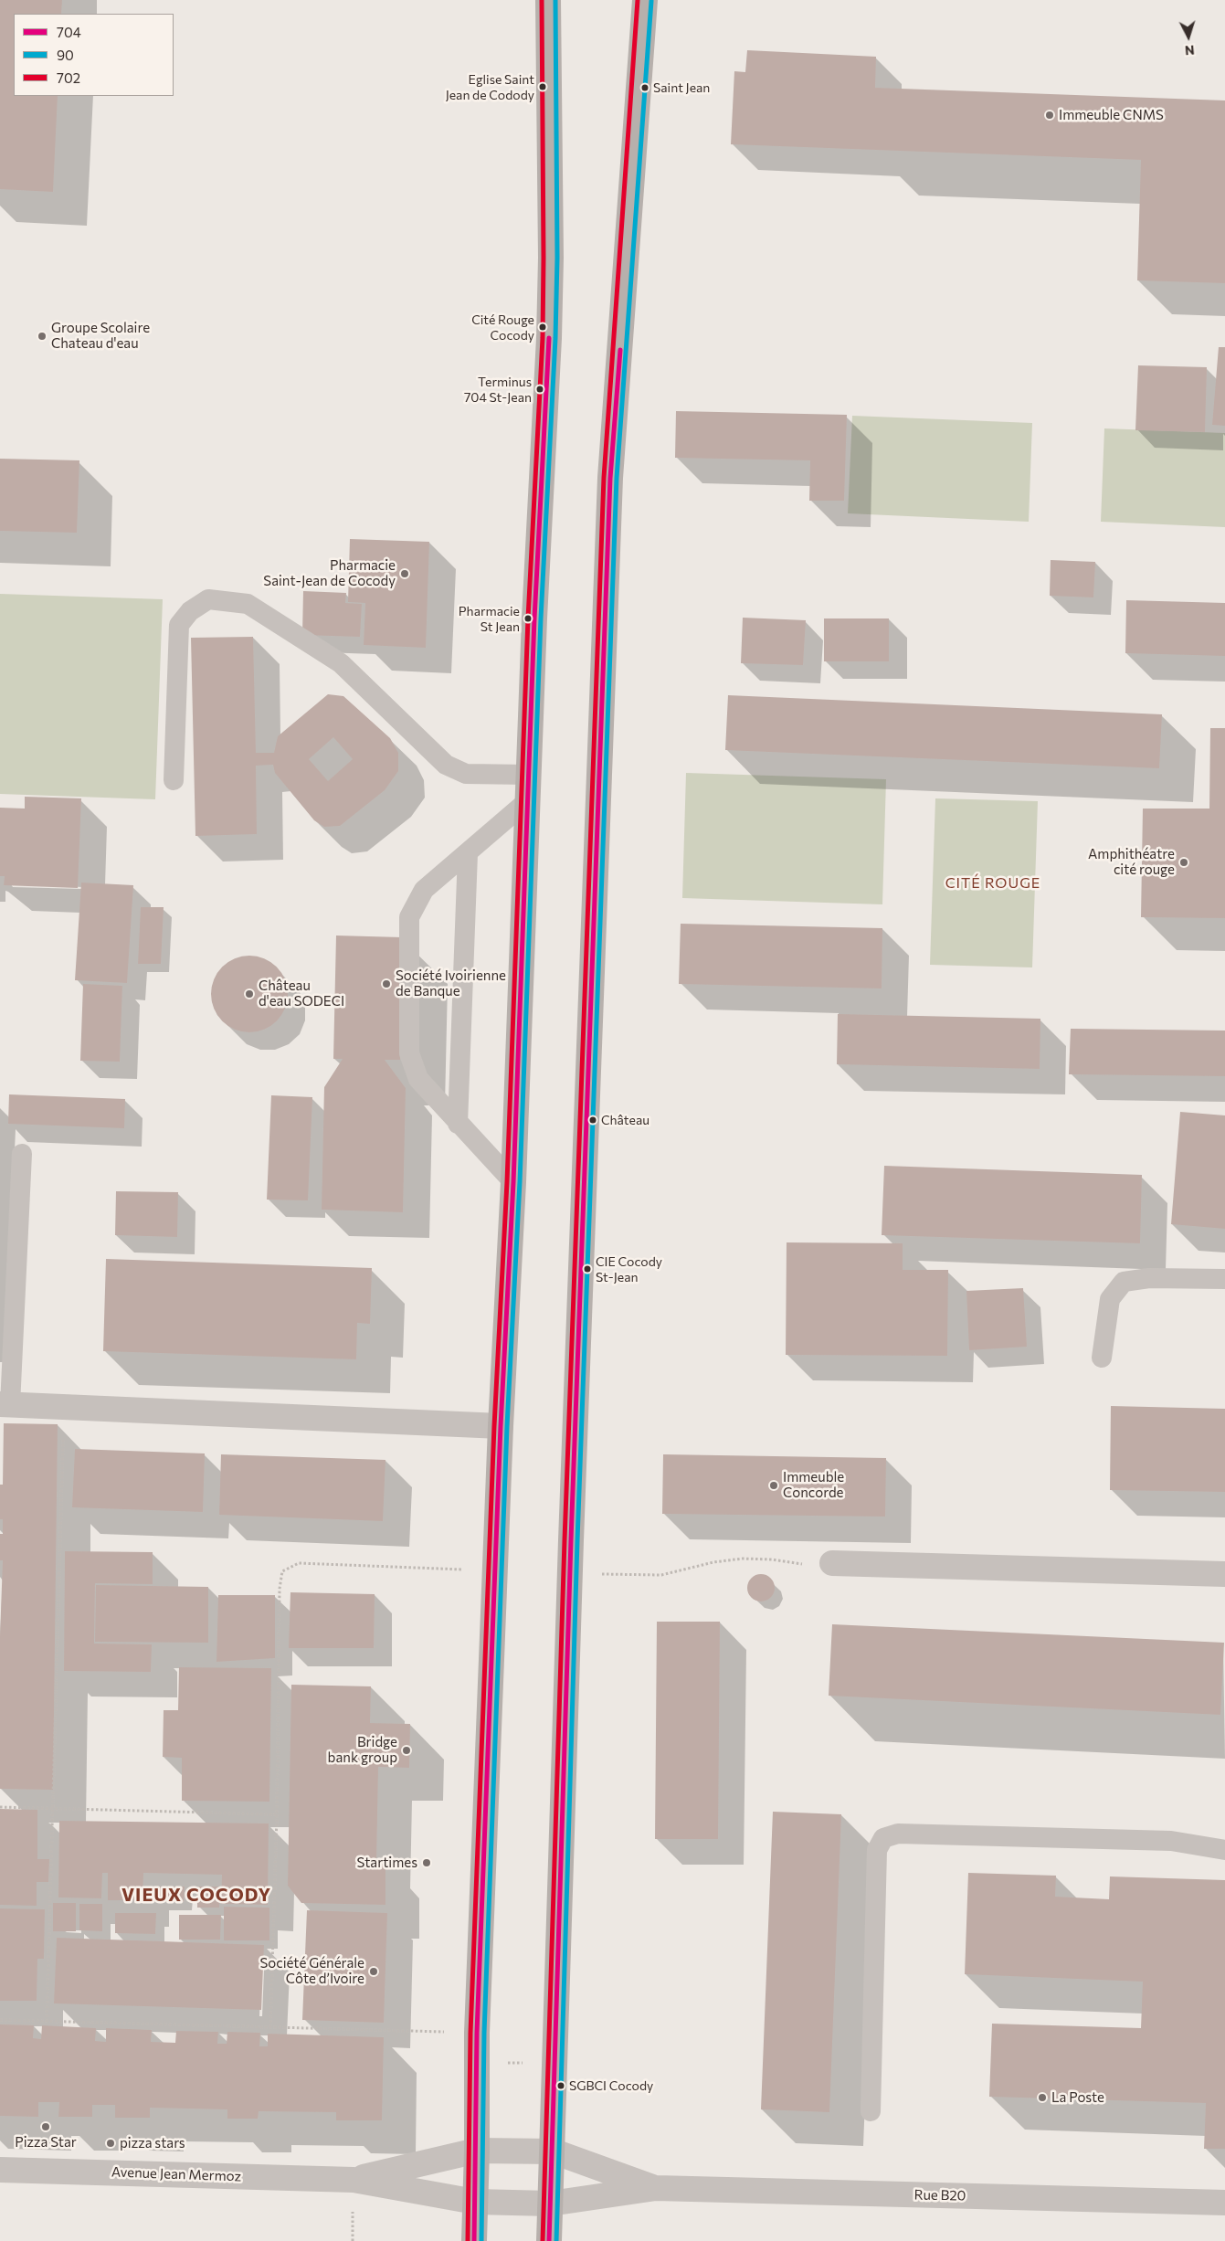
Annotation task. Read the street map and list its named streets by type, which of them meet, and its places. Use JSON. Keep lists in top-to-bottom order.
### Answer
{
  "streets": {
    "street": ["Avenue Jean Mermoz", "Rue B20"]
  },
  "crossings": [
    ["Avenue Jean Mermoz", "Rue B20"]
  ],
  "districts": ["CITÉ ROUGE", "VIEUX COCODY"],
  "places": [
    "Eglise Saint Jean de Codody",
    "Saint Jean",
    "Immeuble CNMS",
    "Cité Rouge Cocody",
    "Groupe Scolaire Chateau d'eau",
    "Terminus 704 St-Jean",
    "Pharmacie Saint-Jean de Cocody",
    "Pharmacie St Jean",
    "Amphithéatre cité rouge",
    "Société Ivoirienne de Banque",
    "Château d'eau SODECI",
    "Château",
    "CIE Cocody St-Jean",
    "Immeuble Concorde",
    "Bridge bank group",
    "Startimes",
    "Société Générale Côte d’Ivoire",
    "SGBCI Cocody",
    "La Poste",
    "Pizza Star",
    "pizza stars"
  ],
  "lines": ["transit line 90", "transit line 702", "transit line 704"],
  "legend": ["704", "90", "702"],
  "north": "bottom"
}
